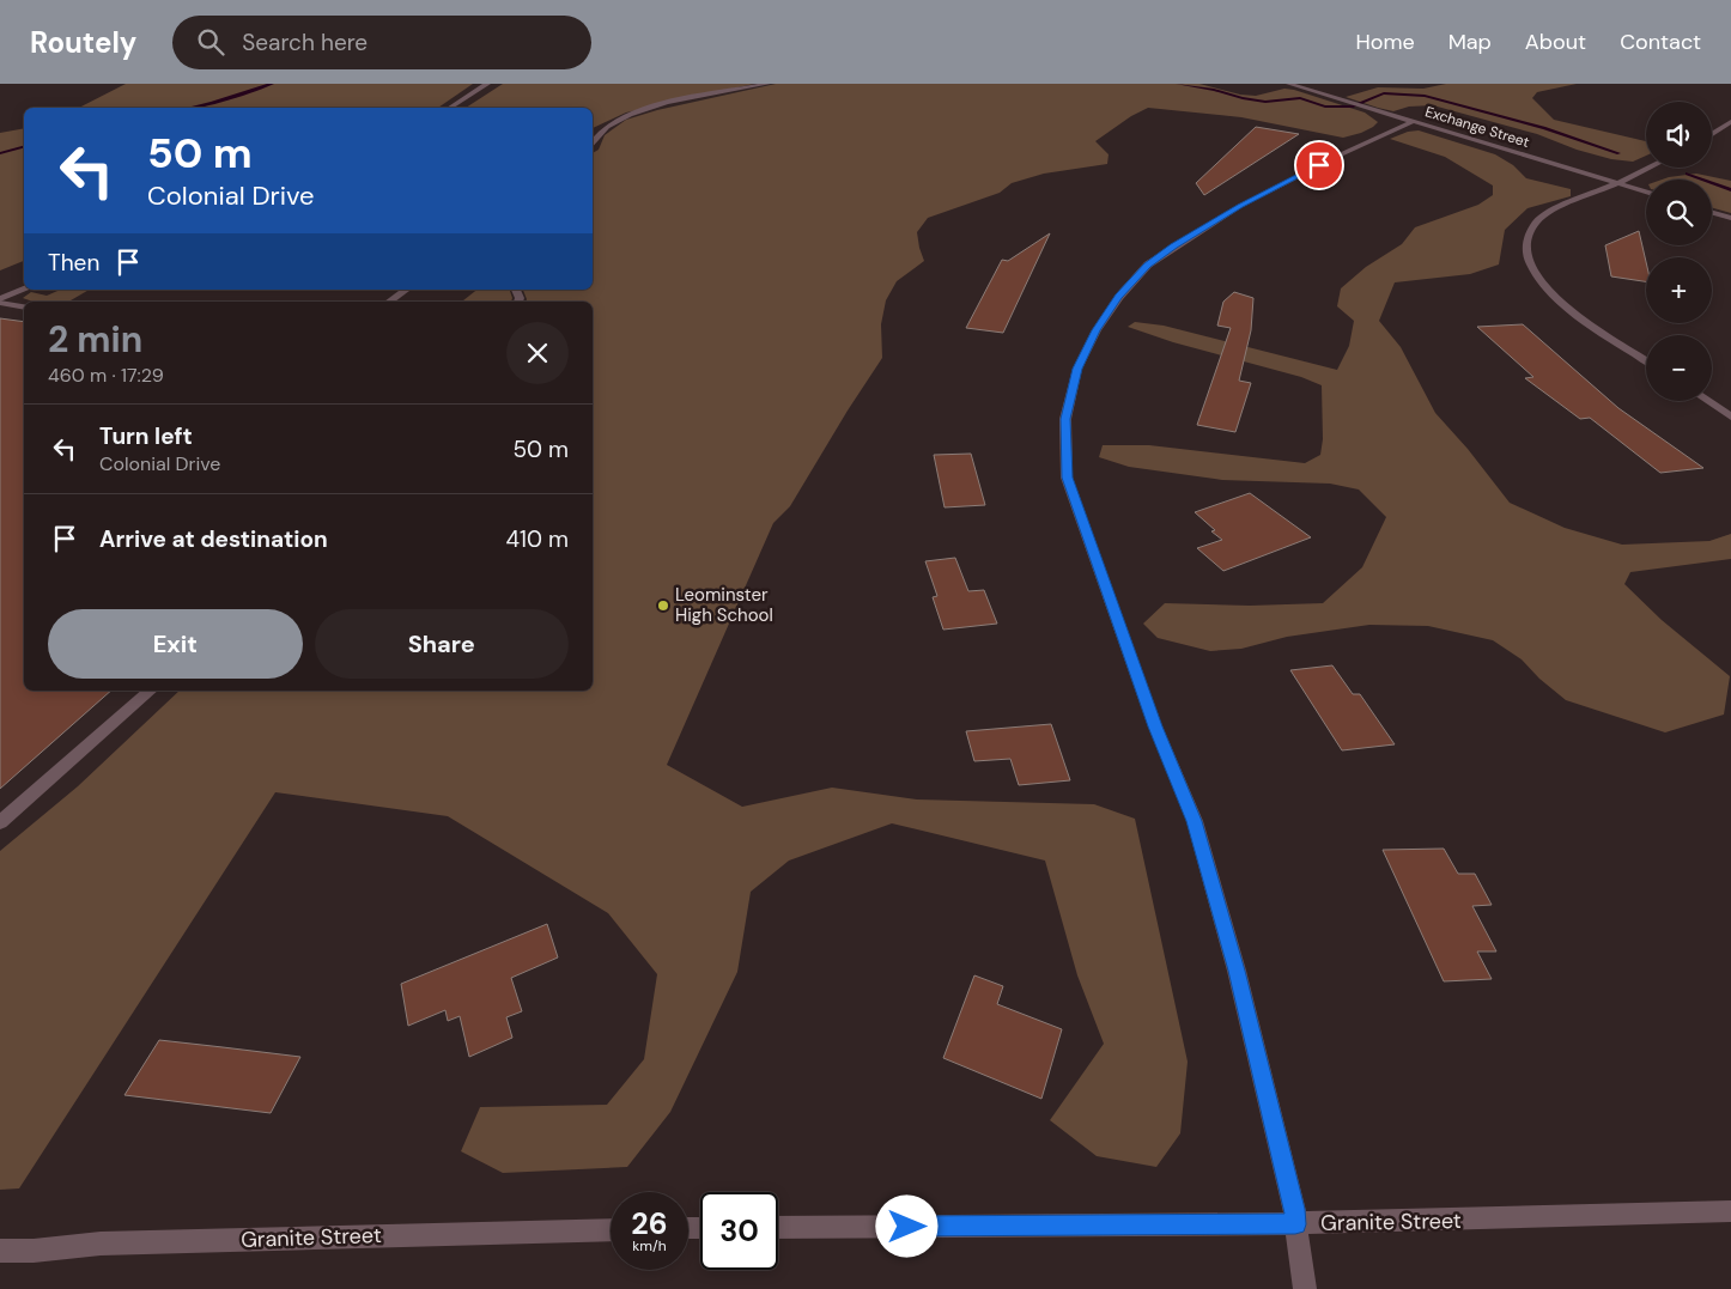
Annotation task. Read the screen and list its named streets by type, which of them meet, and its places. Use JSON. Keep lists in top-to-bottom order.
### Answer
{
  "streets": {
    "street": ["Exchange Street", "Granite Street"]
  },
  "places": ["Leominster High School"],
  "page": {
    "header": "Routely",
    "search": "Search here",
    "nav": [
      "Home",
      "Map",
      "About",
      "Contact"
    ],
    "map_buttons": ["+", "−"],
    "turn": ["50 m", "Colonial Drive"],
    "then": "Then",
    "heading": ["2 min", "460 m · 17:29"],
    "list": [
      {
        "name": "Turn left",
        "note": "Colonial Drive",
        "value": "50 m"
      },
      {
        "name": "Arrive at destination",
        "value": "410 m"
      }
    ],
    "buttons": ["Exit", "Share"],
    "speed": "26 km/h",
    "limit": "30"
  }
}
